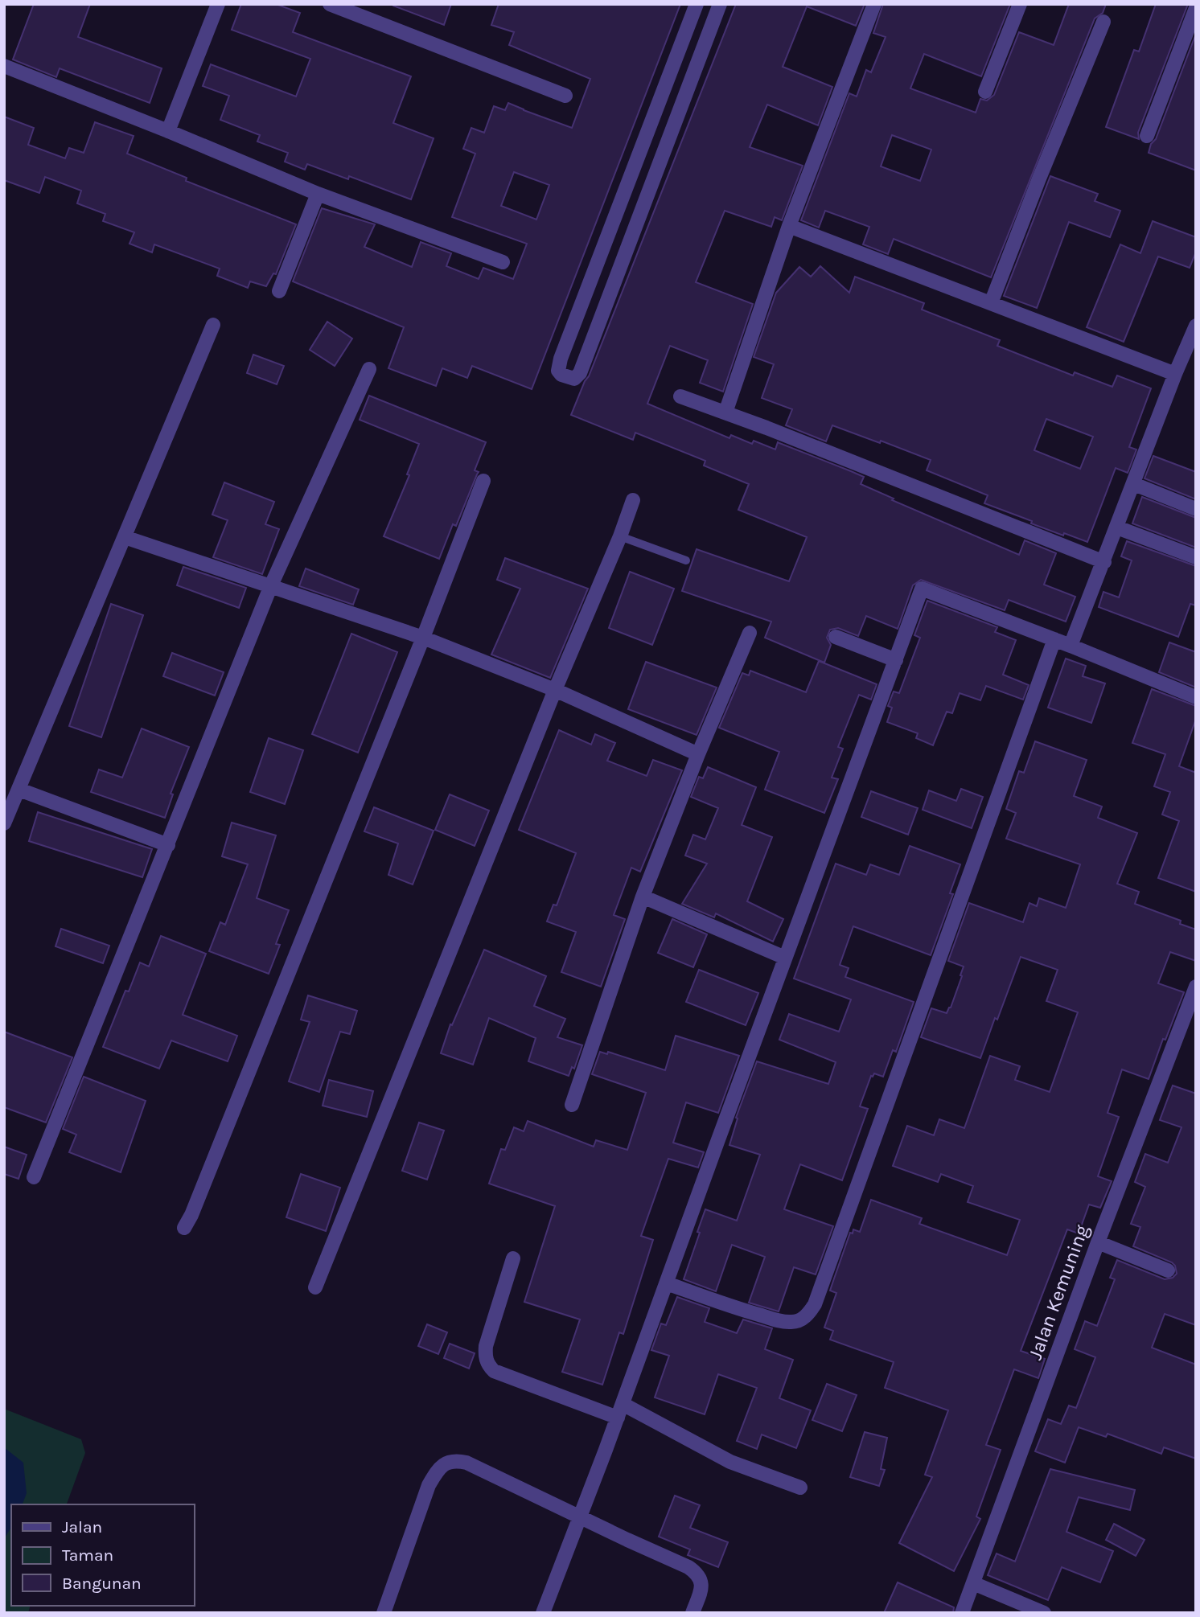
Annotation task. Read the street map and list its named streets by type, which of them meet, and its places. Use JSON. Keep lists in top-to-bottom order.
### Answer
{
  "streets": {
    "street": ["Jalan Kemuning"]
  },
  "legend": ["Jalan", "Taman", "Bangunan"]
}
